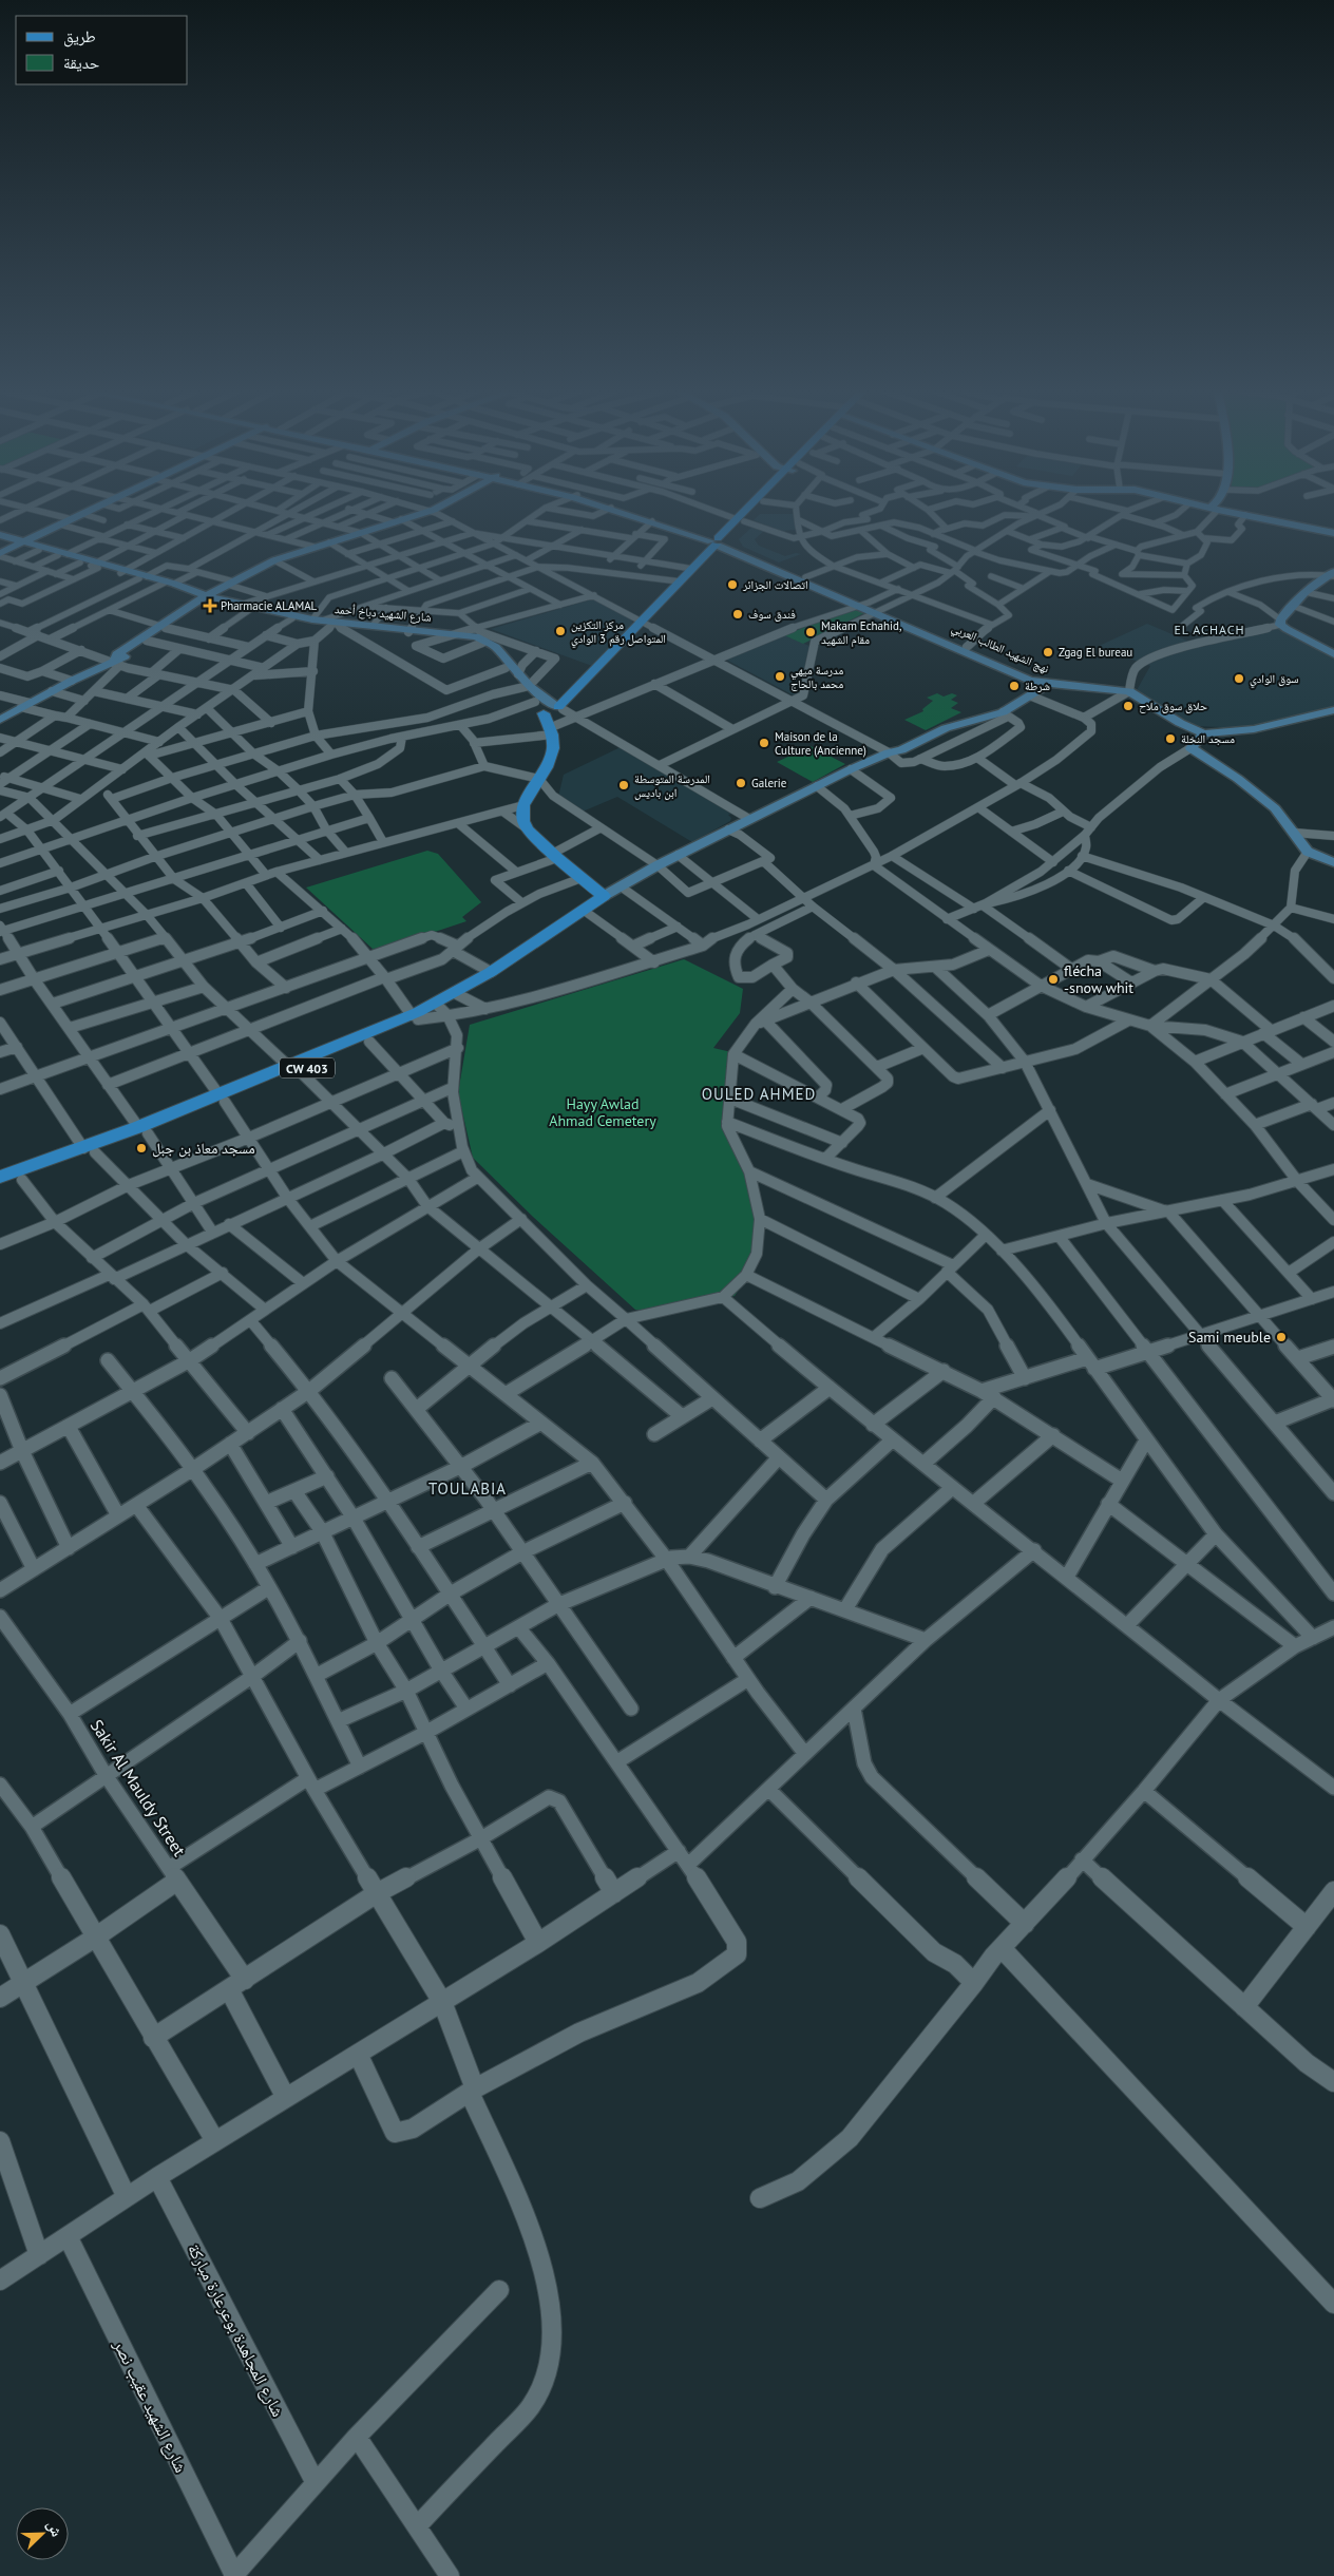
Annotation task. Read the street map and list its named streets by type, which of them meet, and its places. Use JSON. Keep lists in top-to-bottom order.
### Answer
{
  "streets": {
    "main road": ["CW 403"],
    "street": [
      "شارع الشهيد دباخ أحمد",
      "نهج الشهيد الطالب العربي",
      "Sakir Al Mauldy Street",
      "شارع المجاهدة بوعرعارة مباركة",
      "شارع الشهيد عقيب نصر"
    ]
  },
  "districts": ["EL ACHACH", "OULED AHMED", "TOULABIA"],
  "parks": ["Hayy Awlad Ahmad Cemetery"],
  "places": {
    "other": [
      "اتصالات الجزائر",
      "فندق سوف",
      "مركز التكزين المتواصل رقم 3 الوادي",
      "Makam Echahid, مقام الشهيد",
      "Zgag El bureau",
      "مدرسة ميهي محمد بالحاج",
      "سوق الوادي",
      "شرطة",
      "حلاق سوق ملاح",
      "مسجد النخلة",
      "Maison de la Culture (Ancienne)",
      "Galerie",
      "المدرسة المتوسطة ابن باديس",
      "flécha -snow whit",
      "مسجد معاذ بن جبل",
      "Sami meuble"
    ],
    "health": ["Pharmacie ALAMAL"]
  },
  "legend": ["طريق", "حديقة"],
  "north": "top right"
}
